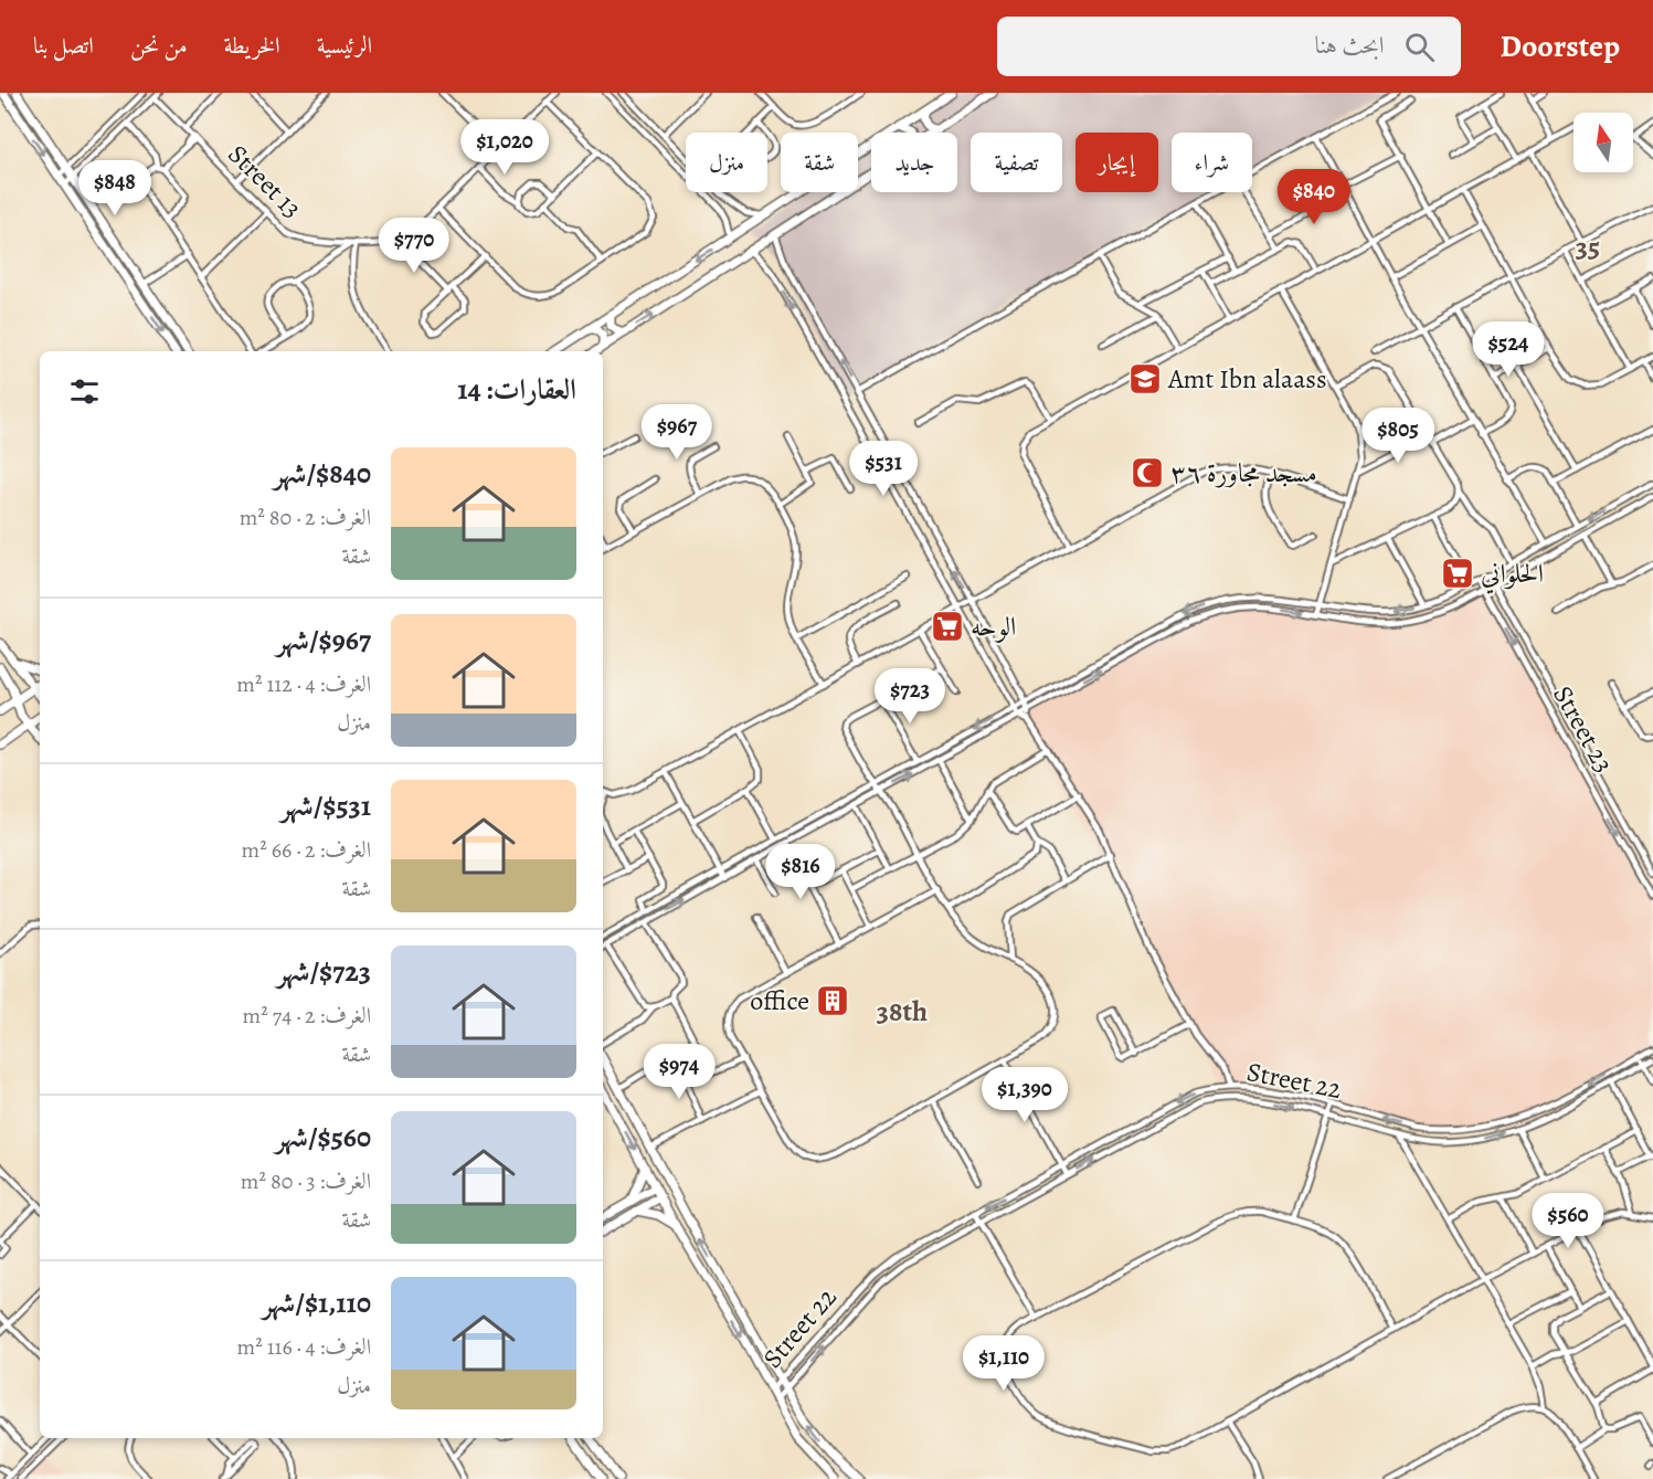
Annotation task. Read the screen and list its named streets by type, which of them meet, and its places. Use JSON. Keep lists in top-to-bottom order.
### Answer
{
  "streets": {
    "street": ["Street 13", "Street 23", "Street 22"]
  },
  "districts": ["35", "38th"],
  "places": {
    "school or university": ["Amt Ibn alaass"],
    "mosque": ["مسجد مجاورة ٣٦"],
    "supermarket": ["الحلواني", "الوحه"],
    "building": ["office"]
  },
  "north": "top",
  "page": {
    "header": "Doorstep",
    "search": "ابحث هنا",
    "nav": [
      "الرئيسية",
      "الخريطة",
      "من نحن",
      "اتصل بنا"
    ],
    "price": [
      "$1,020",
      "$848",
      "$840",
      "$770",
      "$524",
      "$967",
      "$805",
      "$531",
      "$723",
      "$816",
      "$974",
      "$1,390",
      "$560",
      "$1,110"
    ],
    "chip": [
      "شراء",
      "إيجار",
      "تصفية",
      "جديد",
      "شقة",
      "منزل"
    ],
    "heading": "العقارات: 14",
    "list": [
      {
        "name": "$840/شهر",
        "note": "الغرف: 2 · 80 m² · شقة"
      },
      {
        "name": "$967/شهر",
        "note": "الغرف: 4 · 112 m² · منزل"
      },
      {
        "name": "$531/شهر",
        "note": "الغرف: 2 · 66 m² · شقة"
      },
      {
        "name": "$723/شهر",
        "note": "الغرف: 2 · 74 m² · شقة"
      },
      {
        "name": "$560/شهر",
        "note": "الغرف: 3 · 80 m² · شقة"
      },
      {
        "name": "$1,110/شهر",
        "note": "الغرف: 4 · 116 m² · منزل"
      }
    ]
  }
}
